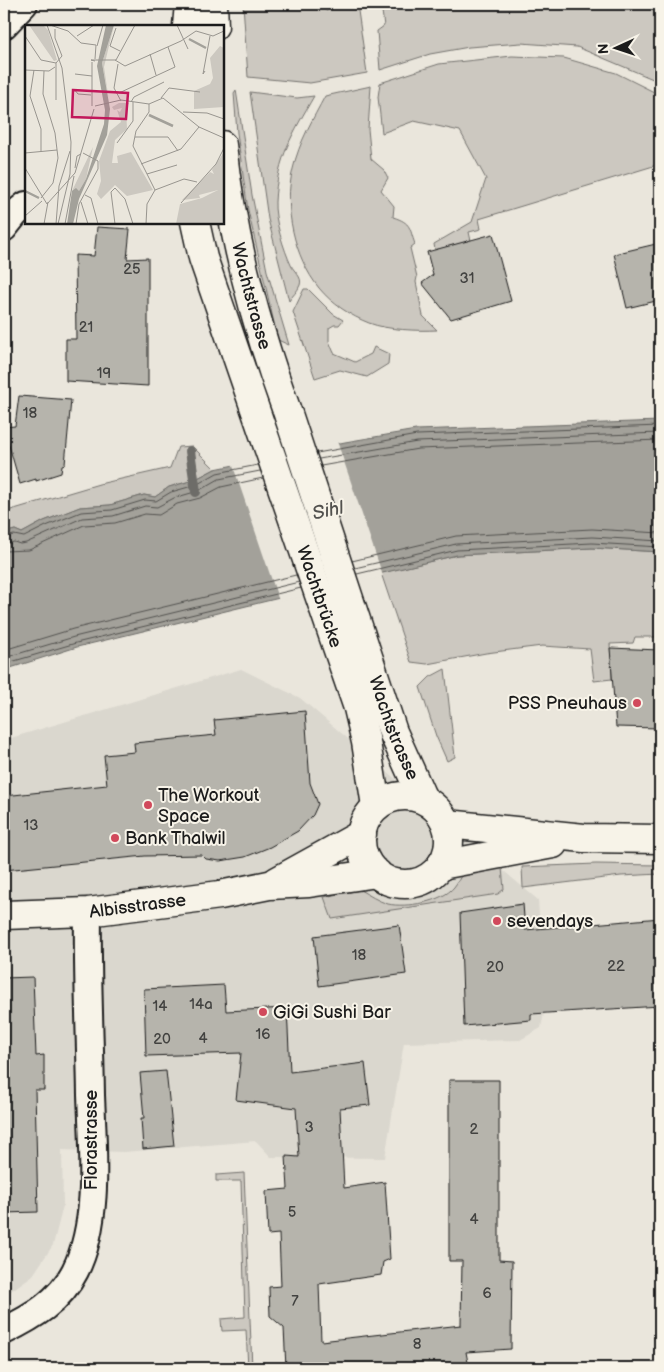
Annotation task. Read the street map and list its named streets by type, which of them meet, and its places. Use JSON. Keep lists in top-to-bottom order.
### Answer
{
  "streets": {
    "main road": ["Wachtstrasse", "Wachtbrücke", "Albisstrasse"],
    "street": ["Florastrasse"]
  },
  "crossings": [
    ["Wachtstrasse", "Wachtbrücke"],
    ["Wachtstrasse", "Albisstrasse"],
    ["Albisstrasse", "Florastrasse"]
  ],
  "water": ["Sihl"],
  "places": [
    "PSS Pneuhaus",
    "The Workout Space",
    "Bank Thalwil",
    "sevendays",
    "GiGi Sushi Bar"
  ],
  "house_numbers": [
    "25",
    "31",
    "21",
    "19",
    "18",
    "13",
    "18",
    "22",
    "20",
    "14a",
    "14",
    "16",
    "4",
    "20",
    "3",
    "2",
    "5",
    "4",
    "6",
    "7",
    "8"
  ],
  "north": "left"
}
